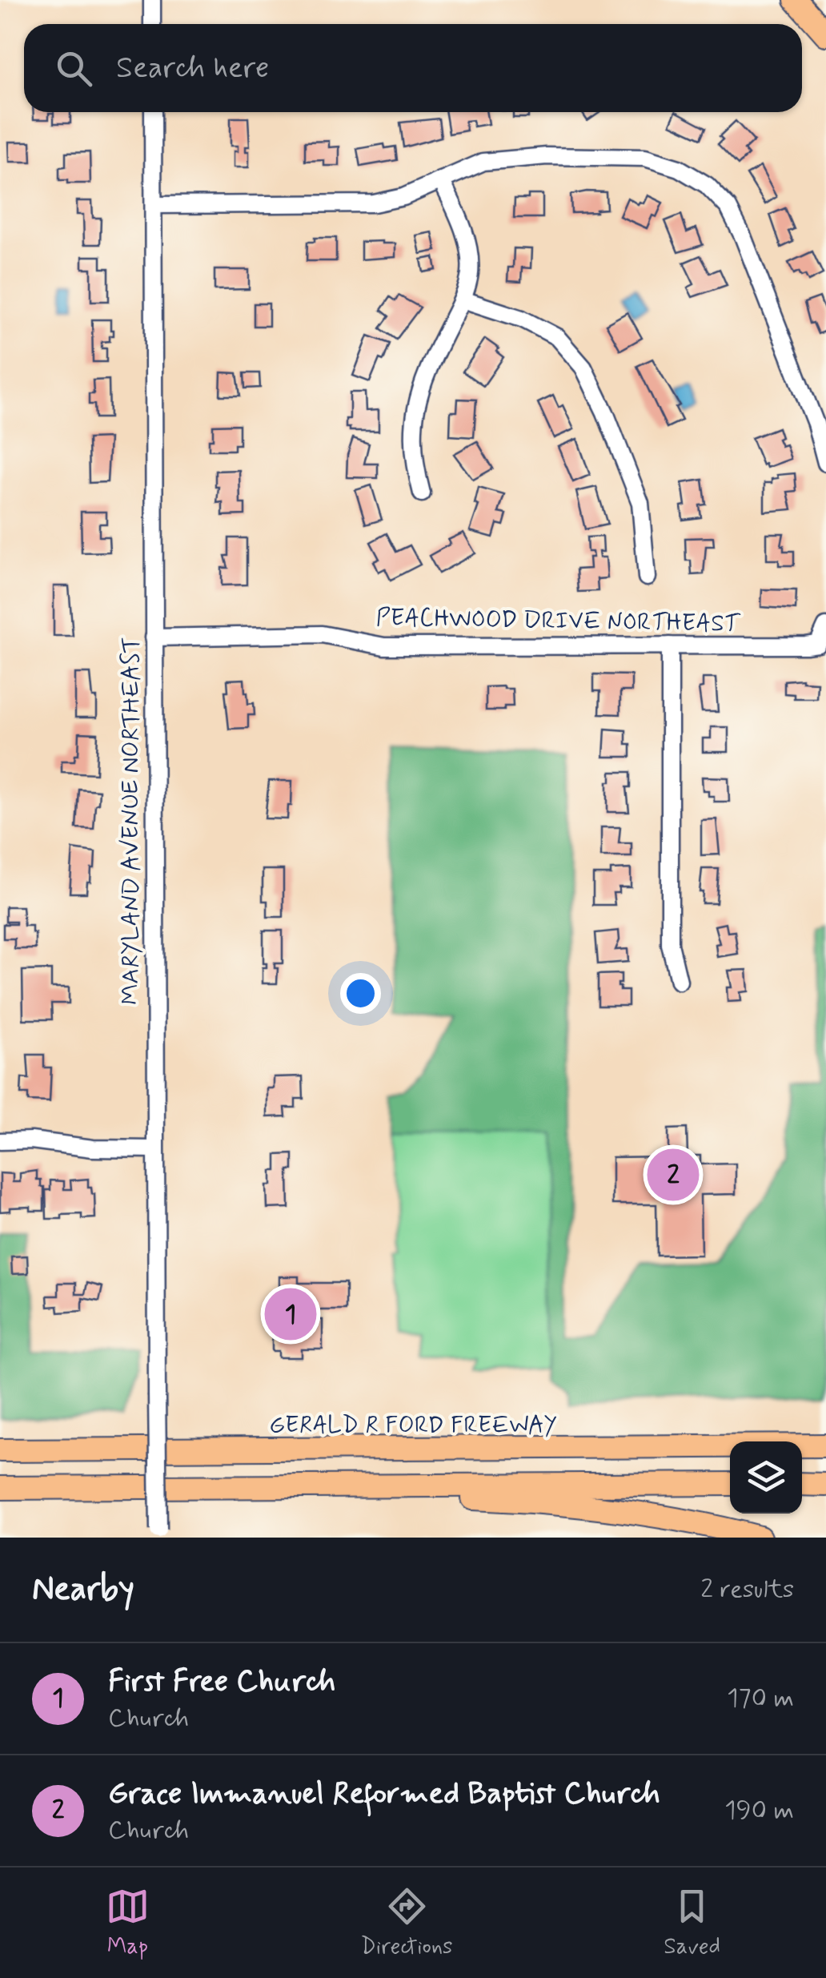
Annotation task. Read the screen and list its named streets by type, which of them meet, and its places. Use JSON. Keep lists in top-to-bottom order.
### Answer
{
  "streets": {
    "highway": ["GERALD R FORD FREEWAY"],
    "street": ["PEACHWOOD DRIVE NORTHEAST", "MARYLAND AVENUE NORTHEAST"]
  },
  "crossings": [
    ["PEACHWOOD DRIVE NORTHEAST", "MARYLAND AVENUE NORTHEAST"]
  ],
  "page": {
    "search": "Search here",
    "pins": ["2", "1"],
    "heading": ["Nearby", "2 results"],
    "list": [
      {
        "mark": "1",
        "name": "First Free Church",
        "note": "Church",
        "value": "170 m"
      },
      {
        "mark": "2",
        "name": "Grace Immanuel Reformed Baptist Church",
        "note": "Church",
        "value": "190 m"
      }
    ],
    "nav": ["Map", "Directions", "Saved"]
  }
}
